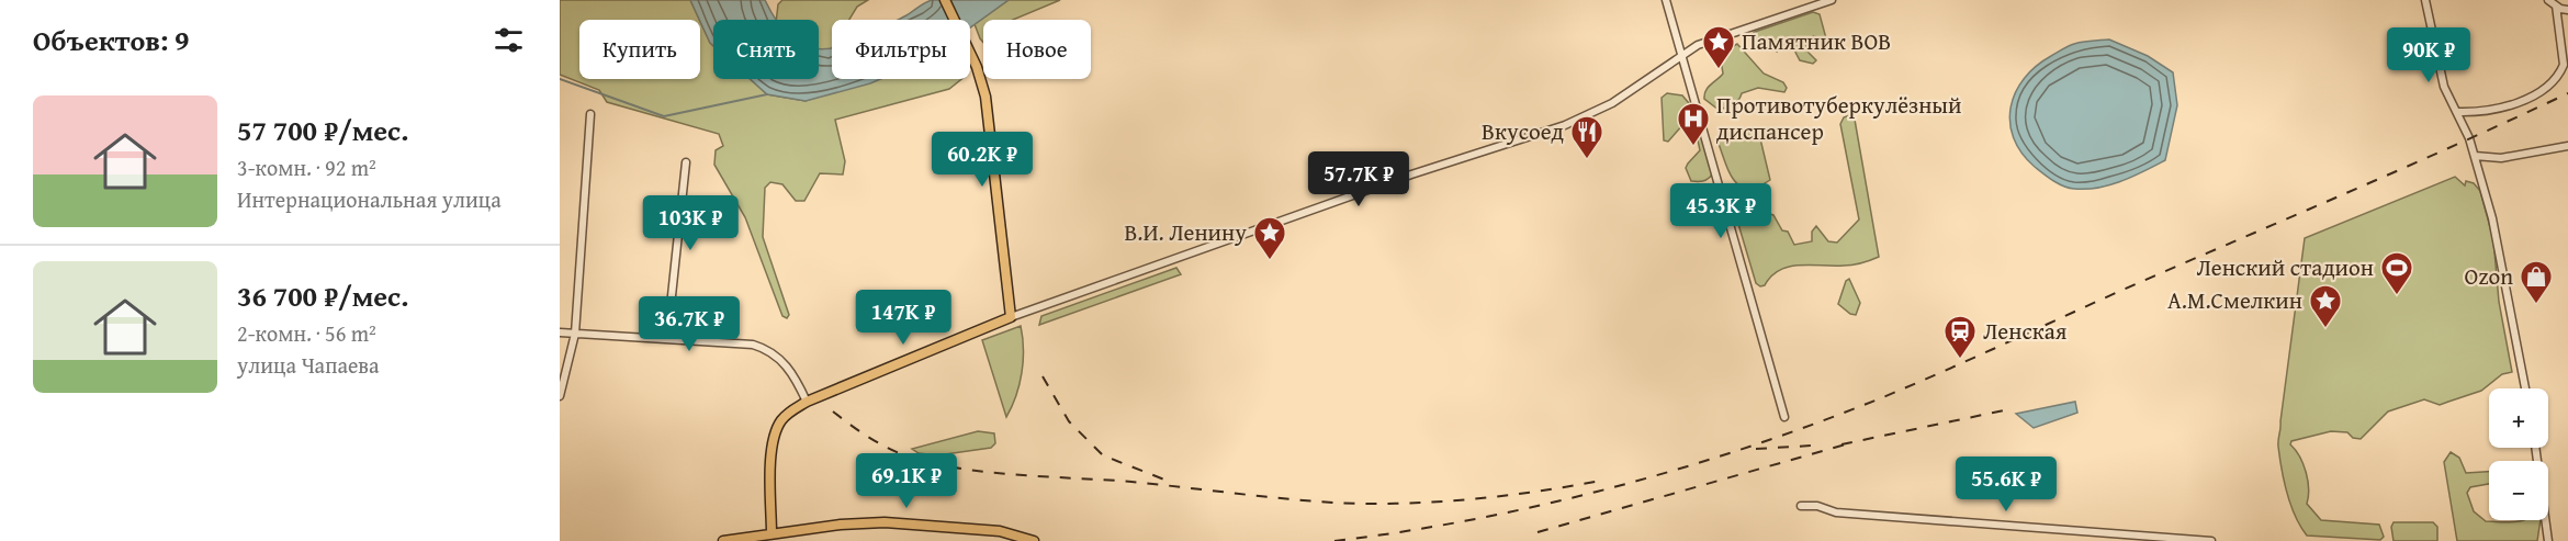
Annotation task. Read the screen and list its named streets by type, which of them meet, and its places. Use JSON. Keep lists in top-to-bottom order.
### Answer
{
  "places": {
    "place": ["Памятник ВОВ", "В.И. Ленину", "А.М.Смелкин"],
    "hospital": ["Противотуберкулёзный диспансер"],
    "restaurant": ["Вкусоед"],
    "sports": ["Ленский стадион"],
    "shop": ["Ozon"],
    "station": ["Ленская"]
  },
  "page": {
    "heading": "Объектов: 9",
    "chip": [
      "Купить",
      "Снять",
      "Фильтры",
      "Новое"
    ],
    "price": [
      "90K ₽",
      "60.2K ₽",
      "57.7K ₽",
      "45.3K ₽",
      "103K ₽",
      "147K ₽",
      "36.7K ₽",
      "69.1K ₽",
      "55.6K ₽"
    ],
    "list": [
      {
        "name": "57 700 ₽/мес.",
        "note": "3-комн. · 92 m² · Интернациональная улица"
      },
      {
        "name": "36 700 ₽/мес.",
        "note": "2-комн. · 56 m² · улица Чапаева"
      }
    ],
    "map_buttons": ["+", "−"]
  }
}
